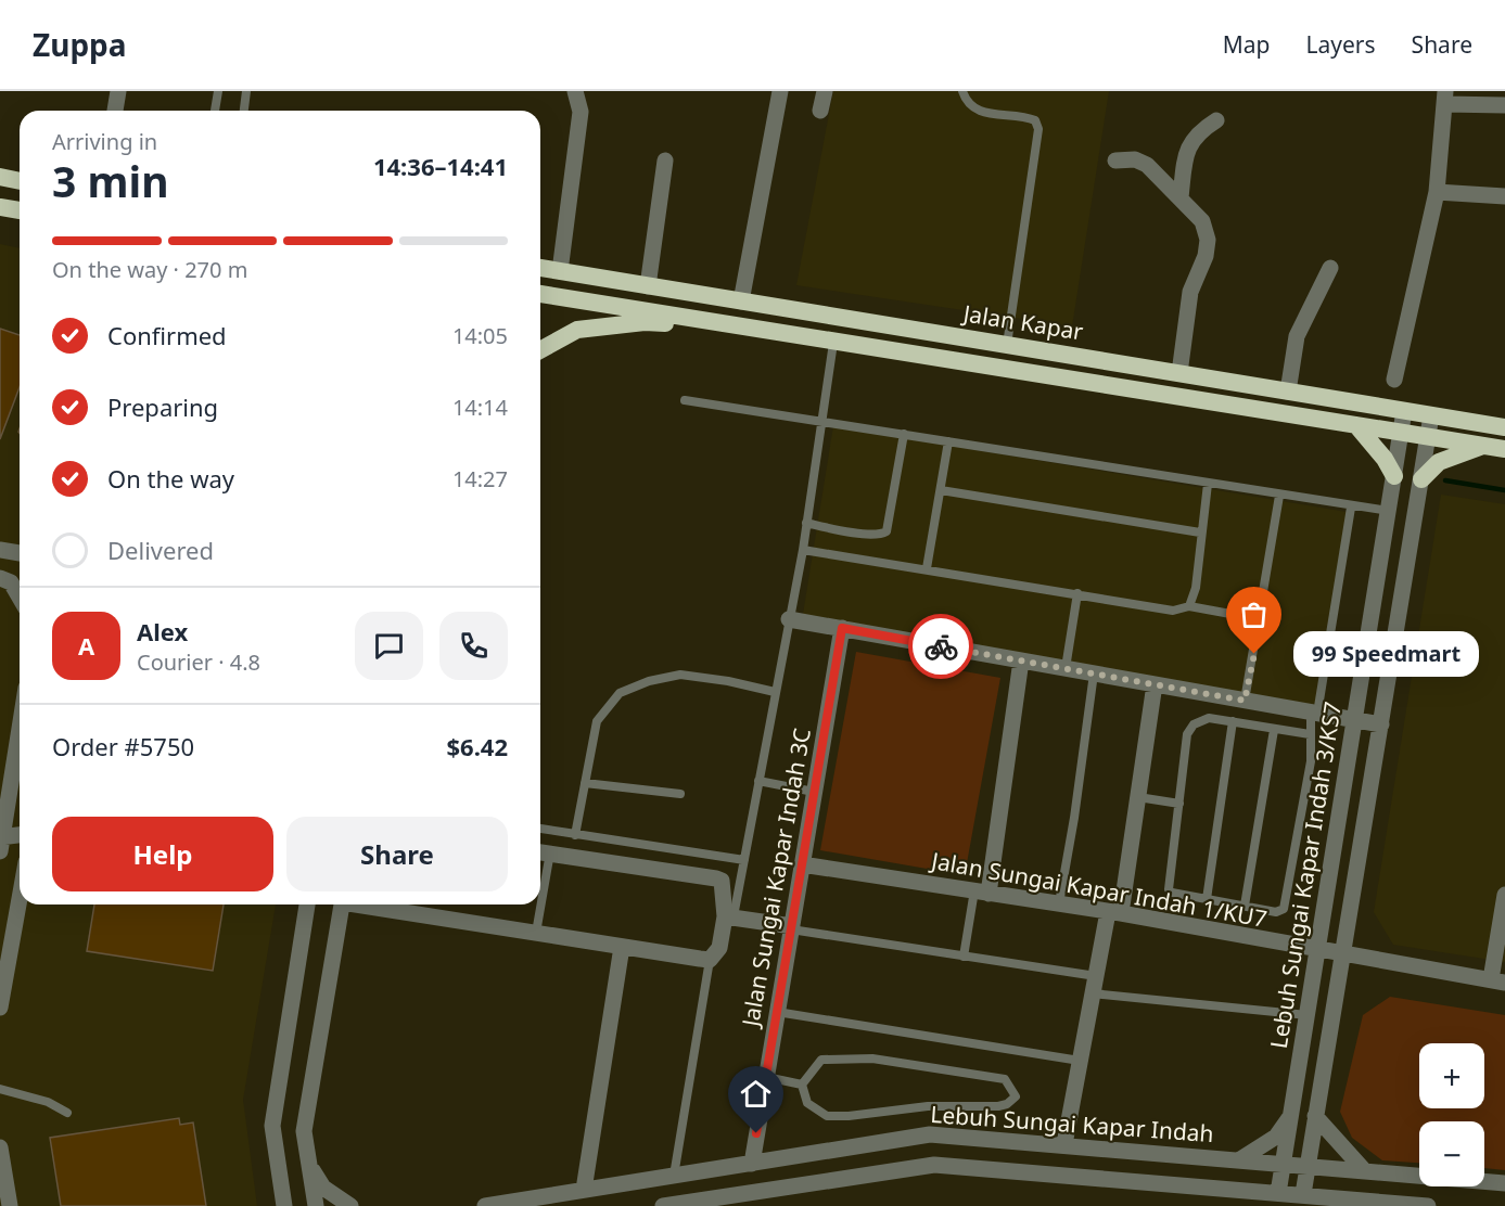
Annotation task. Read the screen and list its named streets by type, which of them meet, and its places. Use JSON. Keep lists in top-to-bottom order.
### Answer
{
  "streets": {
    "highway": ["Jalan Kapar"],
    "street": [
      "Lebuh Sungai Kapar Indah 3/KS7",
      "Jalan Sungai Kapar Indah 3C",
      "Jalan Sungai Kapar Indah 1/KU7",
      "Lebuh Sungai Kapar Indah"
    ]
  },
  "crossings": [
    ["Jalan Kapar", "Lebuh Sungai Kapar Indah 3/KS7"],
    ["Lebuh Sungai Kapar Indah 3/KS7", "Jalan Sungai Kapar Indah 1/KU7"],
    ["Lebuh Sungai Kapar Indah 3/KS7", "Lebuh Sungai Kapar Indah"],
    ["Jalan Sungai Kapar Indah 3C", "Jalan Sungai Kapar Indah 1/KU7"],
    ["Jalan Sungai Kapar Indah 3C", "Lebuh Sungai Kapar Indah"]
  ],
  "places": ["99 Speedmart"],
  "page": {
    "header": "Zuppa",
    "nav": ["Map", "Layers", "Share"],
    "heading": ["3 min", "Arriving in", "14:36–14:41"],
    "panel": [
      "Alex",
      "Courier · 4.8",
      "Order #5750",
      "$6.42"
    ],
    "bar": "On the way · 270 m",
    "list": [
      ["Confirmed", "14:05"],
      ["Preparing", "14:14"],
      ["On the way", "14:27"],
      "Delivered"
    ],
    "round": "A",
    "bubble": "99 Speedmart",
    "buttons": ["Help", "Share"],
    "map_buttons": ["+", "−"]
  }
}
